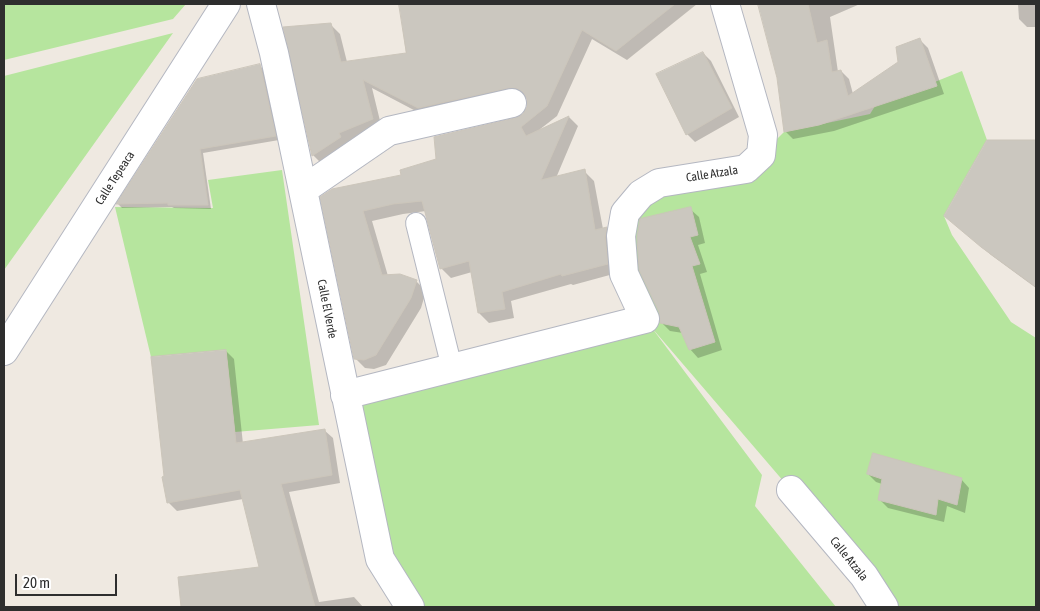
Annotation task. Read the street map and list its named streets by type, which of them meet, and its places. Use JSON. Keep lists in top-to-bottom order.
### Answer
{
  "streets": {
    "street": ["Calle Atzala", "Calle Tepeaca", "Calle El Verde"]
  },
  "scale_bar": "20 m"
}
